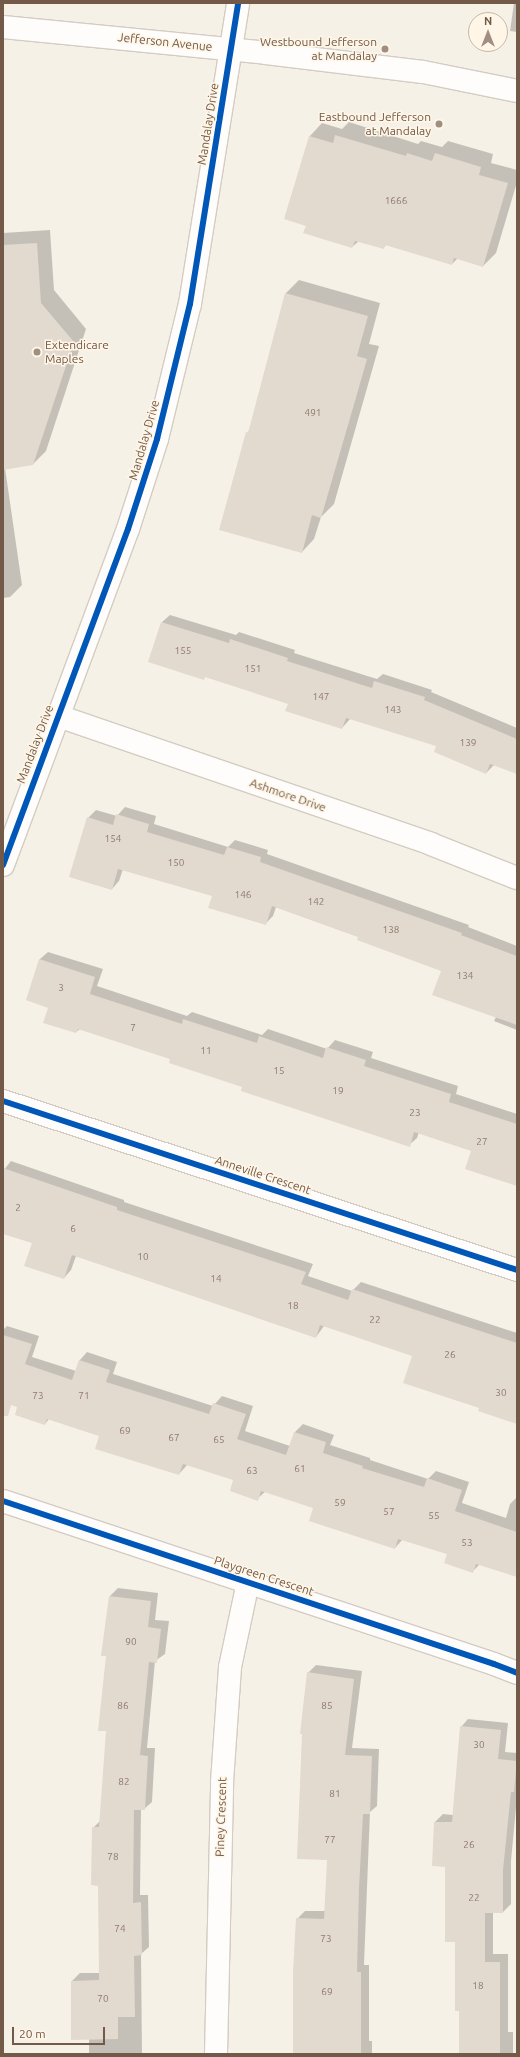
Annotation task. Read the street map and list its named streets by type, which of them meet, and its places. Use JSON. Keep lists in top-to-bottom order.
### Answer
{
  "streets": {
    "street": [
      "Jefferson Avenue",
      "Mandalay Drive",
      "Ashmore Drive",
      "Anneville Crescent",
      "Playgreen Crescent",
      "Piney Crescent"
    ]
  },
  "crossings": [
    ["Jefferson Avenue", "Mandalay Drive"],
    ["Mandalay Drive", "Ashmore Drive"],
    ["Playgreen Crescent", "Piney Crescent"]
  ],
  "places": ["Westbound Jefferson at Mandalay", "Eastbound Jefferson at Mandalay", "Extendicare Maples"],
  "house_numbers": [
    "1666",
    "491",
    "155",
    "151",
    "147",
    "143",
    "139",
    "154",
    "150",
    "146",
    "142",
    "138",
    "134",
    "3",
    "7",
    "11",
    "15",
    "19",
    "23",
    "27",
    "2",
    "6",
    "10",
    "14",
    "18",
    "22",
    "26",
    "30",
    "73",
    "71",
    "69",
    "67",
    "65",
    "61",
    "63",
    "59",
    "57",
    "55",
    "53",
    "90",
    "86",
    "85",
    "30",
    "82",
    "81",
    "77",
    "26",
    "78",
    "22",
    "74",
    "73",
    "18",
    "69",
    "70"
  ],
  "scale_bar": "20 m",
  "north": "top"
}
